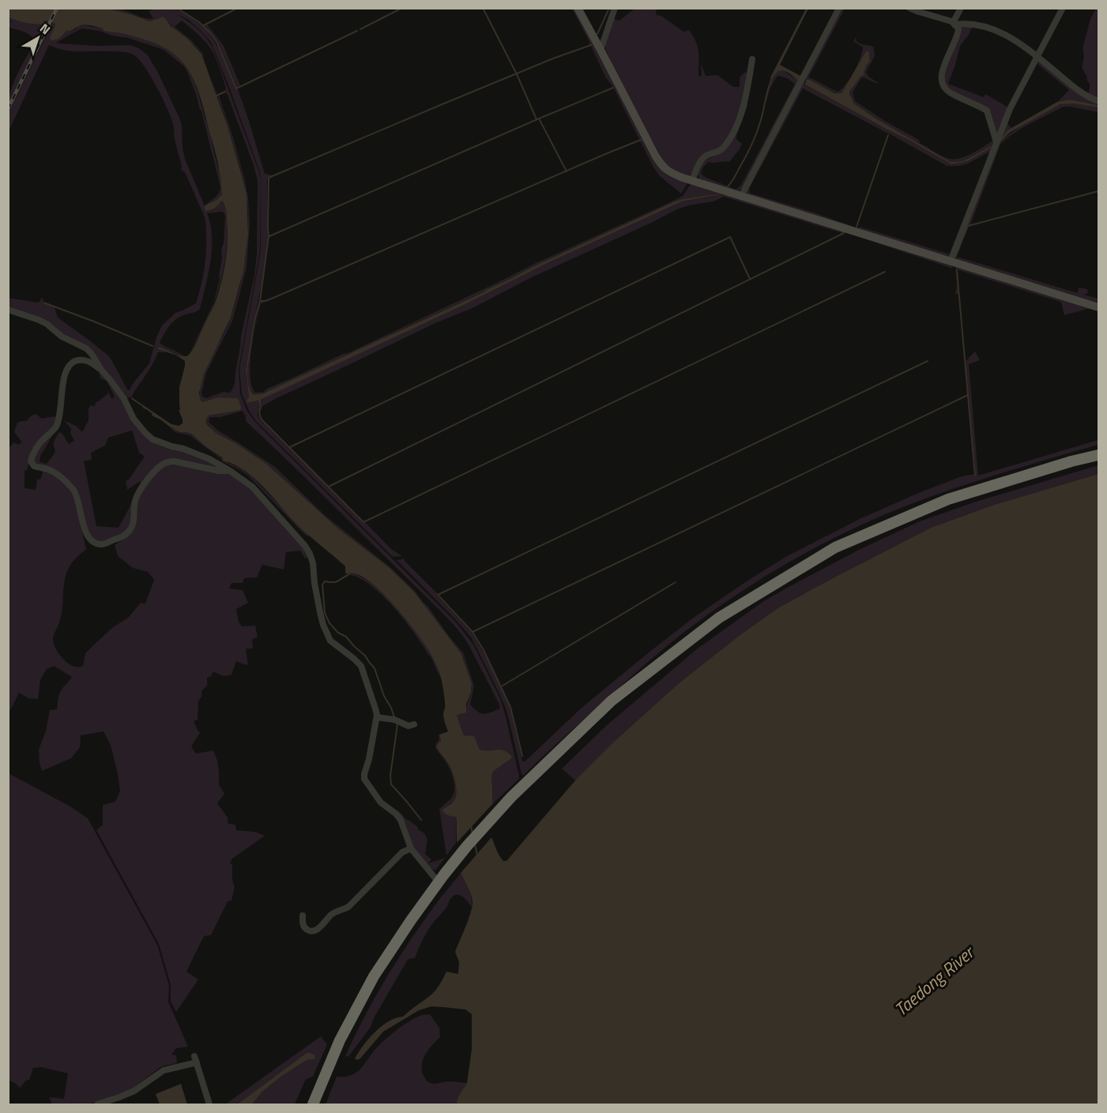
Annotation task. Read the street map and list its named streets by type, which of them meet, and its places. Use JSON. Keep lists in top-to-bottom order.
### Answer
{
  "water": ["Taedong River"],
  "north": "top right"
}
